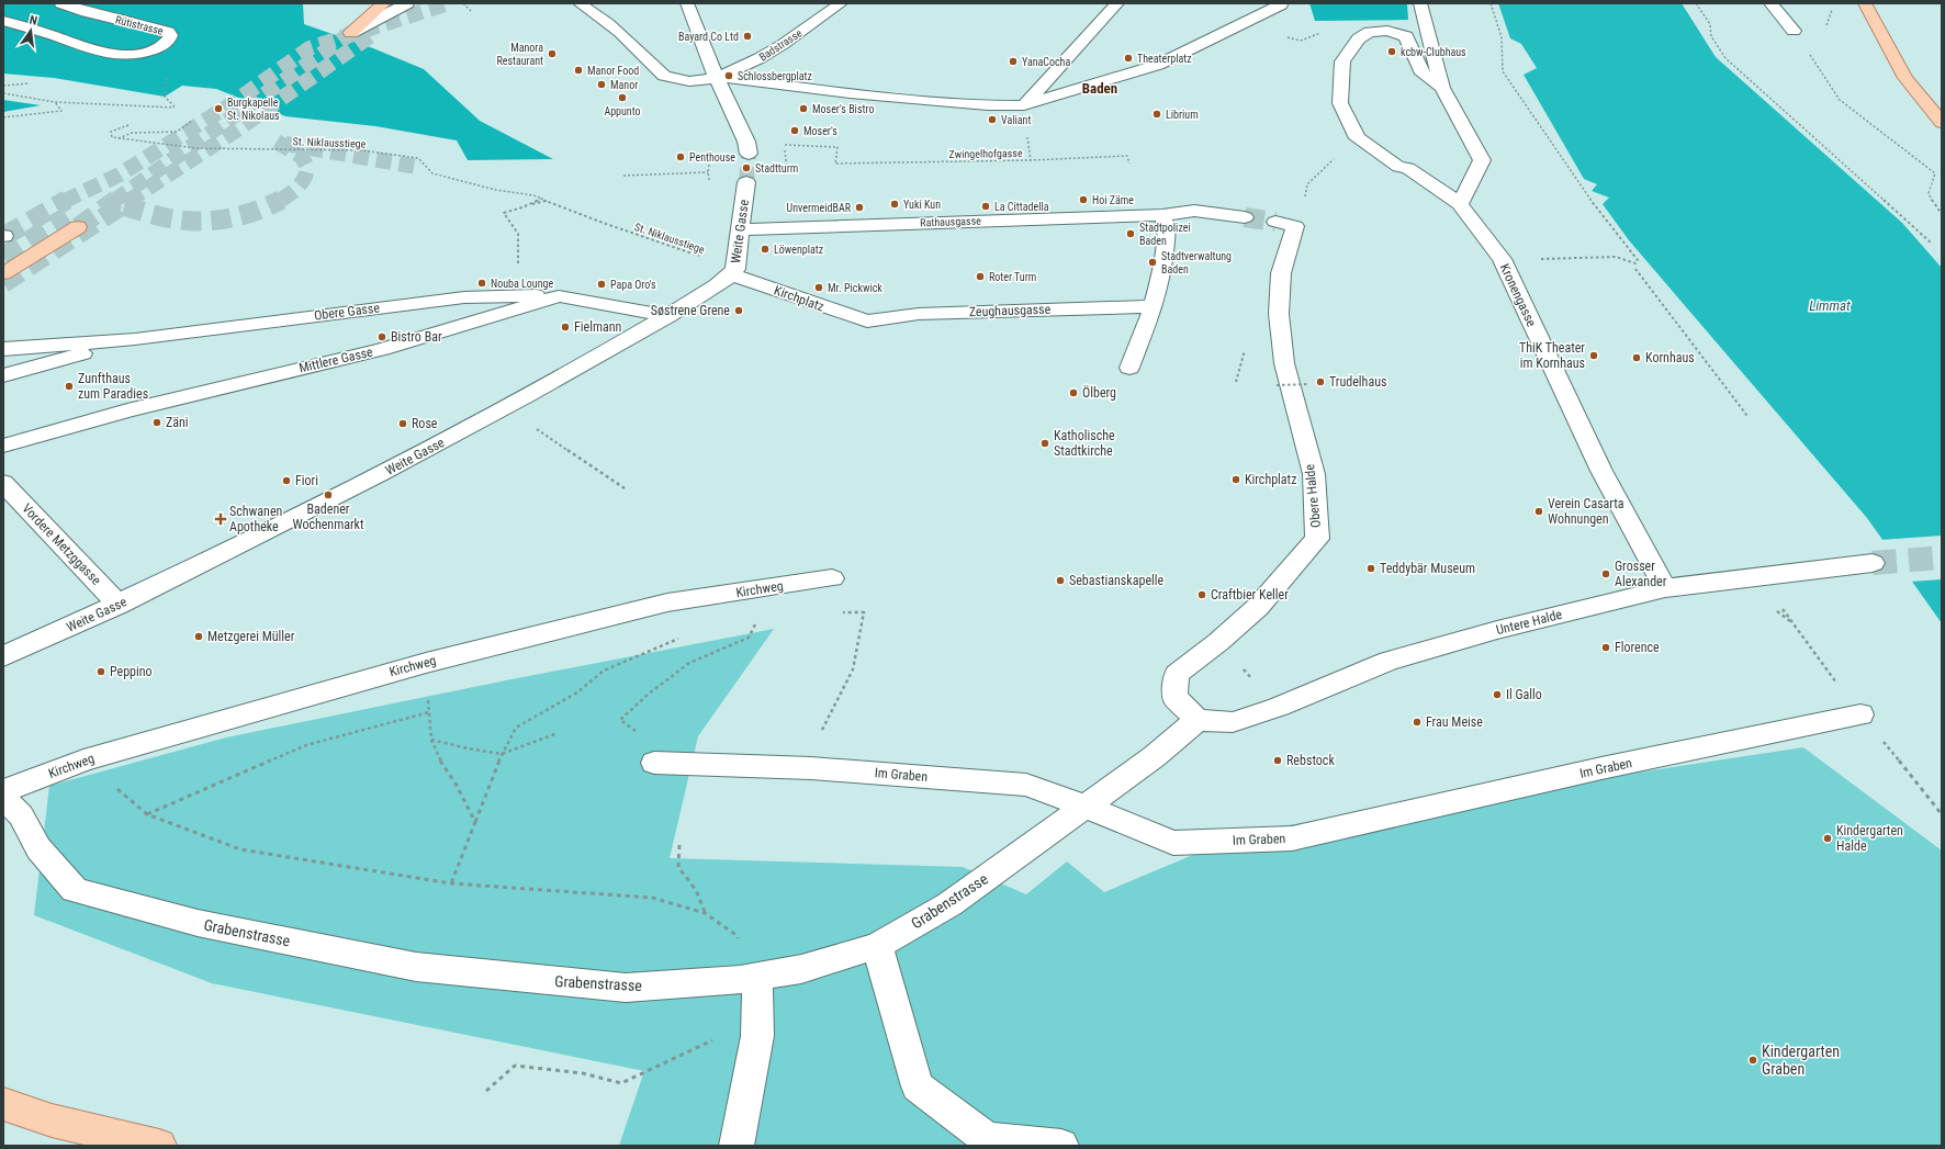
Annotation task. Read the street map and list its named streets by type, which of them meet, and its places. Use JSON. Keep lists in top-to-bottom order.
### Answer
{
  "streets": {
    "street": [
      "Rütistrasse",
      "Badstrasse",
      "Rathausgasse",
      "Weite Gasse",
      "Kronengasse",
      "Kirchplatz",
      "Zeughausgasse",
      "Obere Gasse",
      "Mittlere Gasse",
      "Obere Halde",
      "Vordere Metzggasse",
      "Kirchweg",
      "Untere Halde",
      "Im Graben",
      "Grabenstrasse"
    ],
    "path": ["St. Niklausstiege", "Zwingelhofgasse"]
  },
  "crossings": [
    ["St. Niklausstiege", "Weite Gasse"],
    ["St. Niklausstiege", "Kirchplatz"],
    ["St. Niklausstiege", "Obere Gasse"],
    ["Rathausgasse", "Weite Gasse"],
    ["Weite Gasse", "Kirchplatz"],
    ["Weite Gasse", "Mittlere Gasse"],
    ["Weite Gasse", "Vordere Metzggasse"],
    ["Kronengasse", "Untere Halde"],
    ["Kirchplatz", "Zeughausgasse"],
    ["Obere Gasse", "Mittlere Gasse"],
    ["Obere Halde", "Untere Halde"],
    ["Obere Halde", "Grabenstrasse"],
    ["Untere Halde", "Grabenstrasse"],
    ["Im Graben", "Grabenstrasse"]
  ],
  "districts": ["Baden"],
  "water": ["Limmat"],
  "places": {
    "other": [
      "Bayard Co Ltd",
      "kcbw-Clubhaus",
      "Manora Restaurant",
      "Theaterplatz",
      "YanaCocha",
      "Manor Food",
      "Schlossbergplatz",
      "Manor",
      "Appunto",
      "Burgkapelle St. Nikolaus",
      "Moser's Bistro",
      "Librium",
      "Valiant",
      "Moser's",
      "Penthouse",
      "Stadtturm",
      "Hoi Zäme",
      "Yuki Kun",
      "La Cittadella",
      "UnvermeidBAR",
      "Stadtpolizei Baden",
      "Löwenplatz",
      "Stadtverwaltung Baden",
      "Roter Turm",
      "Nouba Lounge",
      "Papa Oro's",
      "Mr. Pickwick",
      "Søstrene Grene",
      "Fielmann",
      "Bistro Bar",
      "ThiK Theater im Kornhaus",
      "Kornhaus",
      "Trudelhaus",
      "Zunfthaus zum Paradies",
      "Ölberg",
      "Zäni",
      "Rose",
      "Katholische Stadtkirche",
      "Kirchplatz",
      "Fiori",
      "Badener Wochenmarkt",
      "Verein Casarta Wohnungen",
      "Teddybär Museum",
      "Grosser Alexander",
      "Sebastianskapelle",
      "Craftbier Keller",
      "Metzgerei Müller",
      "Florence",
      "Peppino",
      "Il Gallo",
      "Frau Meise",
      "Rebstock",
      "Kindergarten Halde",
      "Kindergarten Graben"
    ],
    "health": ["Schwanen Apotheke"]
  },
  "north": "top"
}
